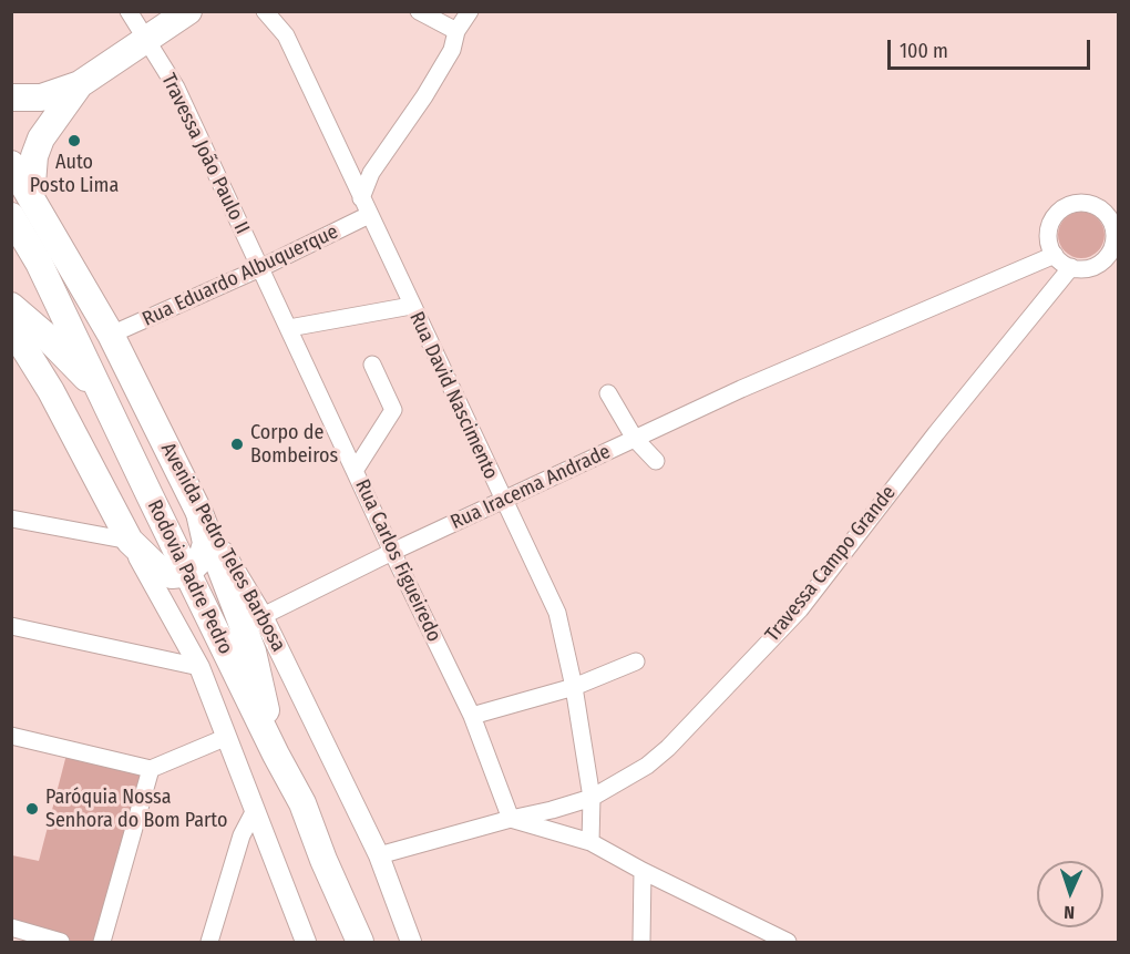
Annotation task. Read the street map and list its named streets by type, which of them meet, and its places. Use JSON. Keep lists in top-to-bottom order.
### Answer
{
  "streets": {
    "main road": ["Avenida Pedro Teles Barbosa", "Rodovia Padre Pedro"],
    "street": [
      "Travessa João Paulo II",
      "Rua Eduardo Albuquerque",
      "Rua David Nascimento",
      "Rua Iracema Andrade",
      "Rua Carlos Figueiredo",
      "Travessa Campo Grande"
    ]
  },
  "crossings": [
    ["Travessa João Paulo II", "Rua Eduardo Albuquerque"],
    ["Travessa João Paulo II", "Rua Carlos Figueiredo"],
    ["Rua Eduardo Albuquerque", "Rua David Nascimento"],
    ["Rua Eduardo Albuquerque", "Avenida Pedro Teles Barbosa"],
    ["Rua Eduardo Albuquerque", "Rua Carlos Figueiredo"],
    ["Rua David Nascimento", "Rua Iracema Andrade"],
    ["Rua David Nascimento", "Travessa Campo Grande"],
    ["Rua Iracema Andrade", "Avenida Pedro Teles Barbosa"],
    ["Rua Iracema Andrade", "Rua Carlos Figueiredo"],
    ["Rua Iracema Andrade", "Travessa Campo Grande"],
    ["Avenida Pedro Teles Barbosa", "Travessa Campo Grande"],
    ["Rua Carlos Figueiredo", "Travessa Campo Grande"]
  ],
  "places": ["Auto Posto Lima", "Corpo de Bombeiros", "Paróquia Nossa Senhora do Bom Parto"],
  "scale_bar": "100 m",
  "north": "bottom"
}
